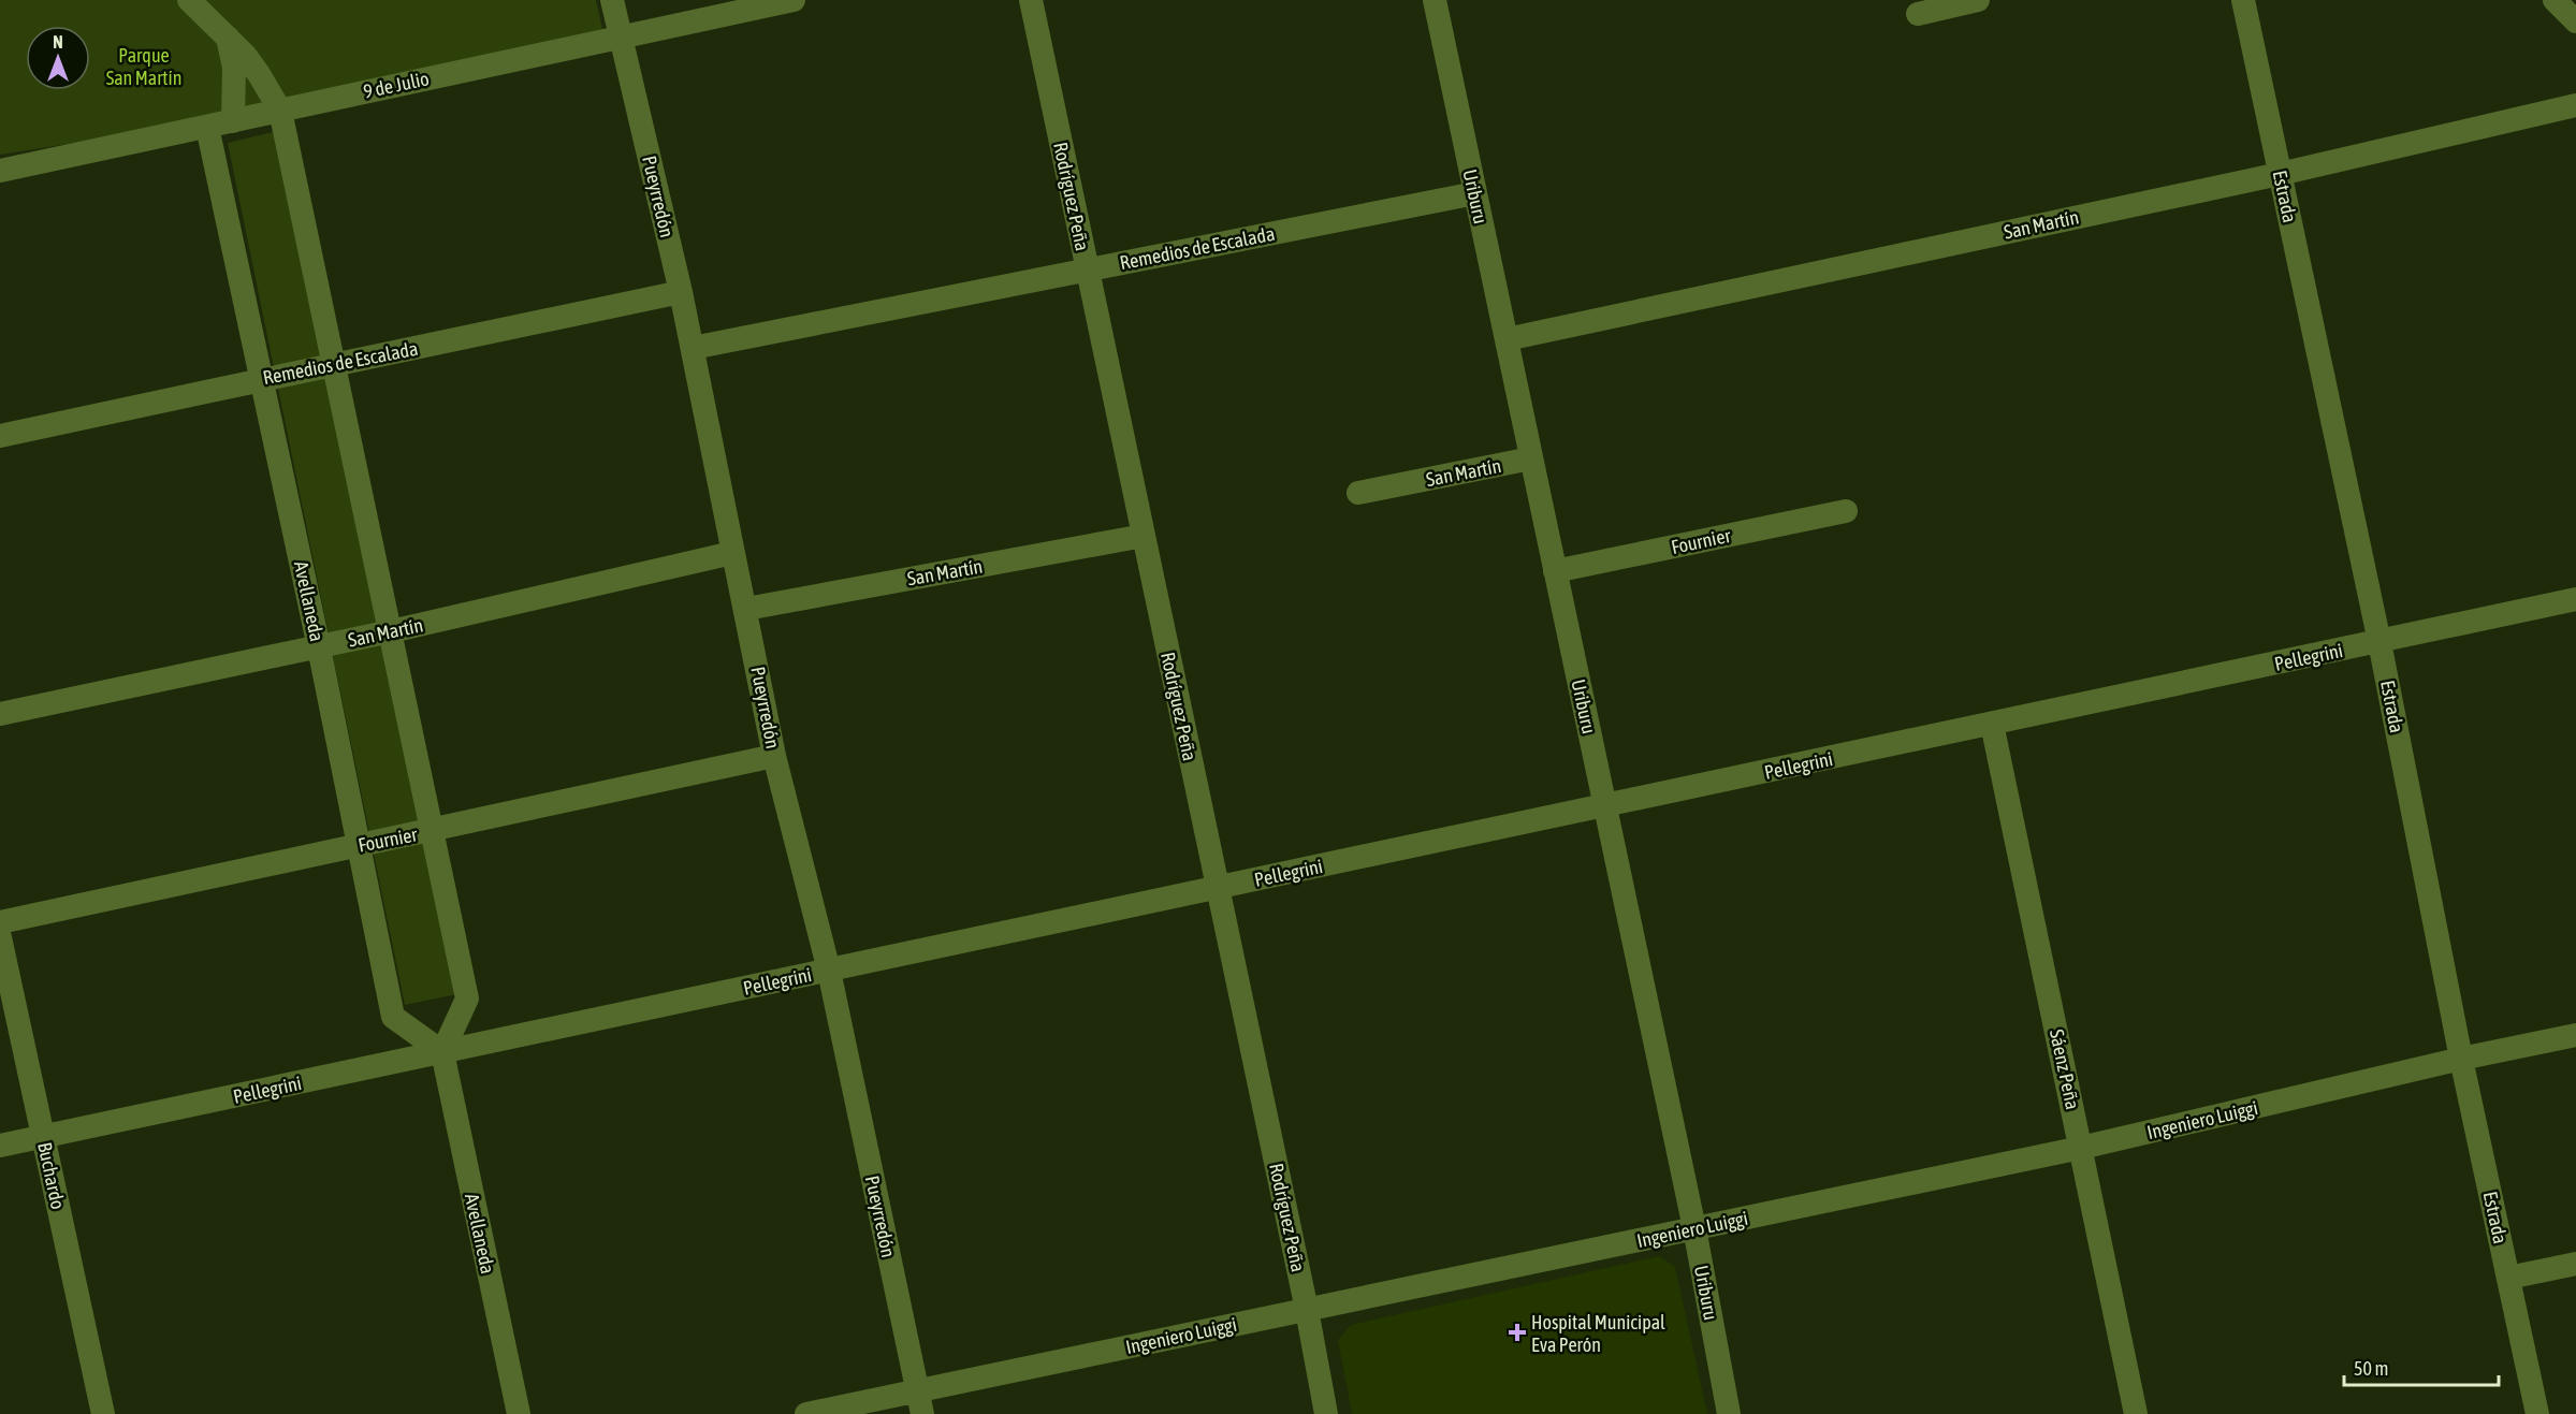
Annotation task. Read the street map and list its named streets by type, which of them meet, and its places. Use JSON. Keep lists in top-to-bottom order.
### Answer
{
  "streets": {
    "street": [
      "9 de Julio",
      "Pueyrredón",
      "Rodríguez Peña",
      "Uriburu",
      "Estrada",
      "San Martín",
      "Remedios de Escalada",
      "Fournier",
      "Avellaneda",
      "Pellegrini",
      "Sáenz Peña",
      "Ingeniero Luiggi",
      "Buchardo"
    ]
  },
  "crossings": [
    ["9 de Julio", "Pueyrredón"],
    ["9 de Julio", "Avellaneda"],
    ["Pueyrredón", "San Martín"],
    ["Pueyrredón", "Remedios de Escalada"],
    ["Pueyrredón", "Fournier"],
    ["Pueyrredón", "Pellegrini"],
    ["Pueyrredón", "Ingeniero Luiggi"],
    ["Rodríguez Peña", "San Martín"],
    ["Rodríguez Peña", "Remedios de Escalada"],
    ["Rodríguez Peña", "Pellegrini"],
    ["Rodríguez Peña", "Ingeniero Luiggi"],
    ["Uriburu", "San Martín"],
    ["Uriburu", "Remedios de Escalada"],
    ["Uriburu", "Fournier"],
    ["Uriburu", "Pellegrini"],
    ["Uriburu", "Ingeniero Luiggi"],
    ["Estrada", "San Martín"],
    ["Estrada", "Pellegrini"],
    ["Estrada", "Ingeniero Luiggi"],
    ["San Martín", "Avellaneda"],
    ["Remedios de Escalada", "Avellaneda"],
    ["Fournier", "Avellaneda"],
    ["Avellaneda", "Pellegrini"],
    ["Pellegrini", "Sáenz Peña"],
    ["Pellegrini", "Buchardo"],
    ["Sáenz Peña", "Ingeniero Luiggi"]
  ],
  "parks": ["Parque San Martín"],
  "places": {
    "health": ["Hospital Municipal Eva Perón"]
  },
  "scale_bar": "50 m",
  "north": "top"
}
